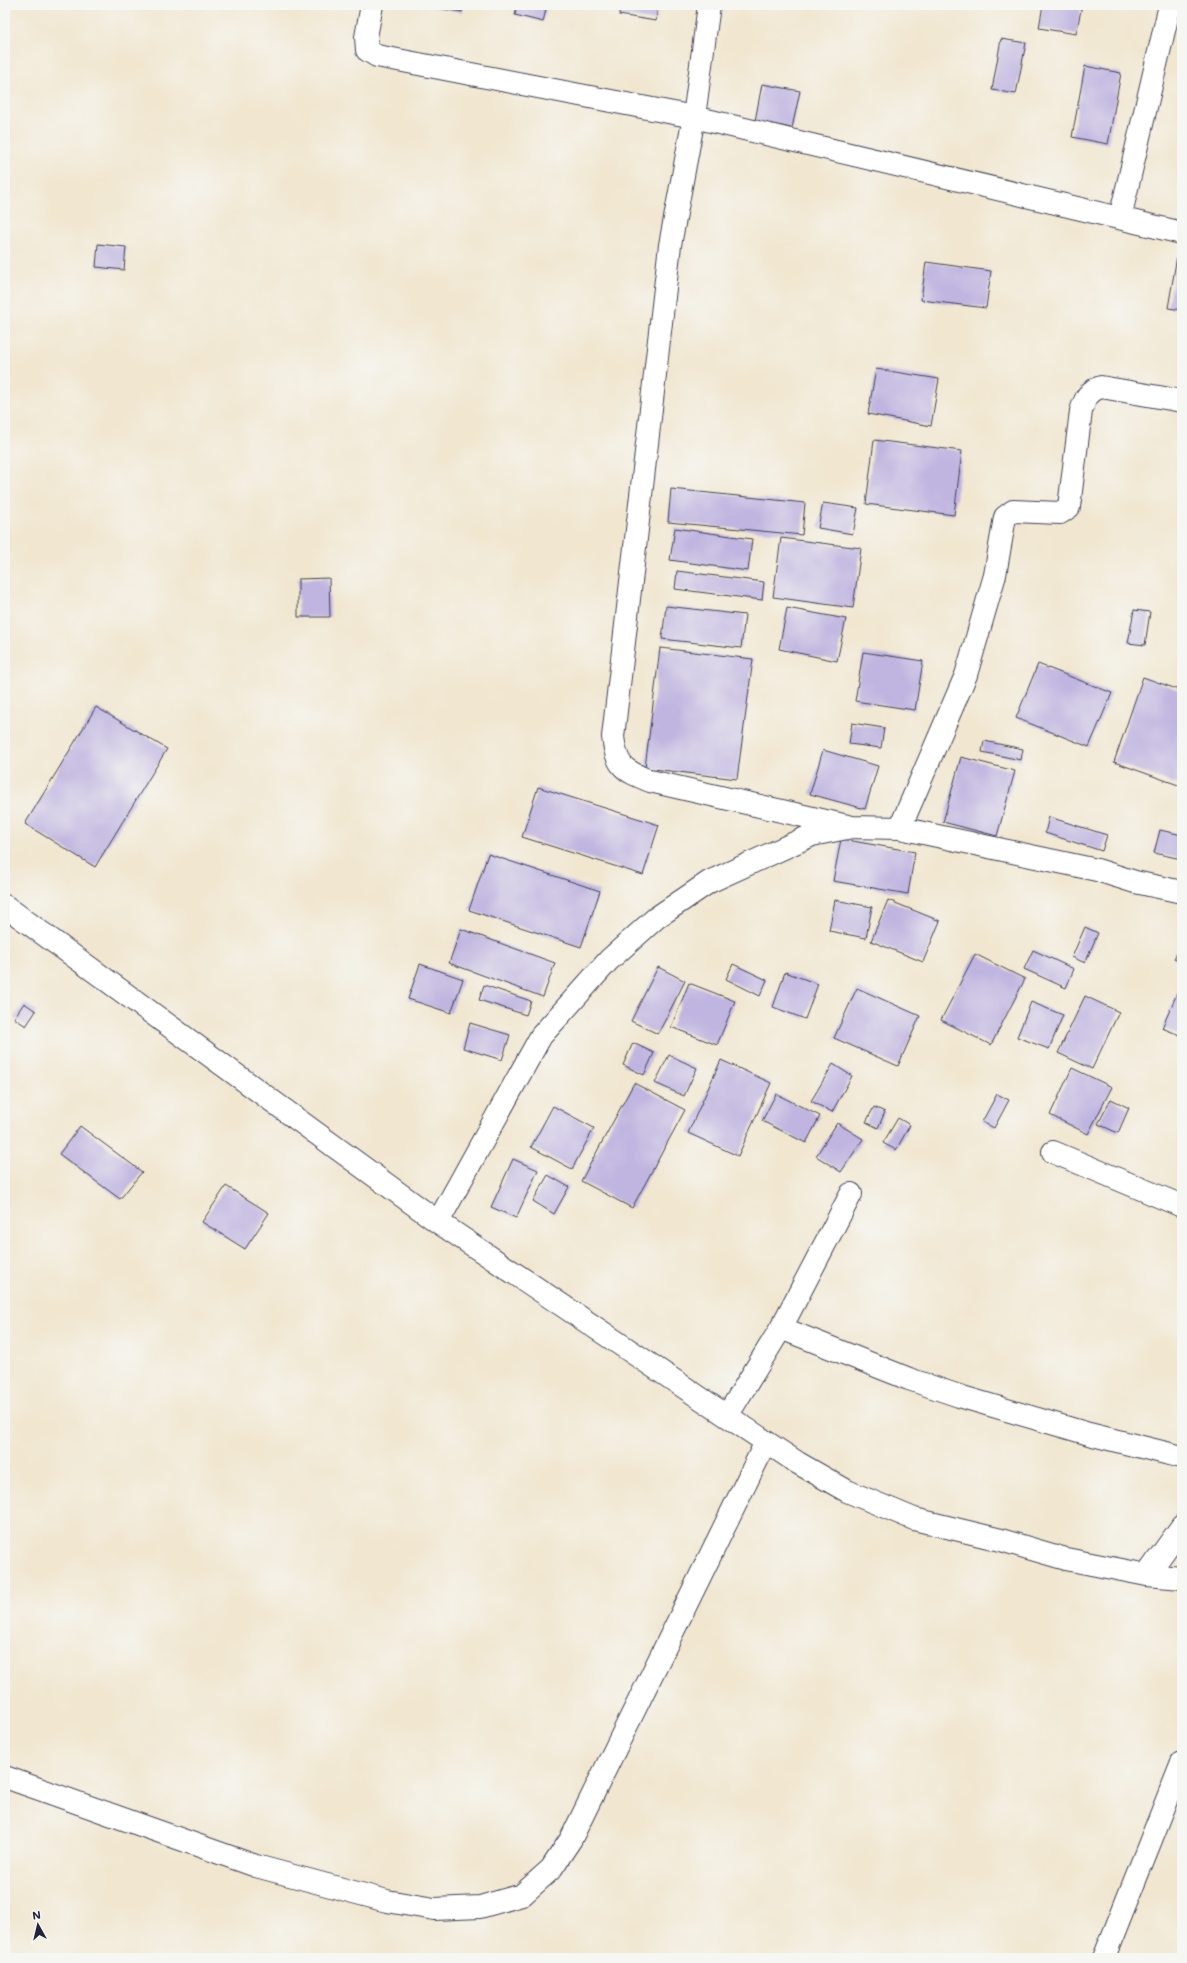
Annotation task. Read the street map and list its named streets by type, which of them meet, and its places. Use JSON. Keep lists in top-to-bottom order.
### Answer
{
  "north": "top"
}
